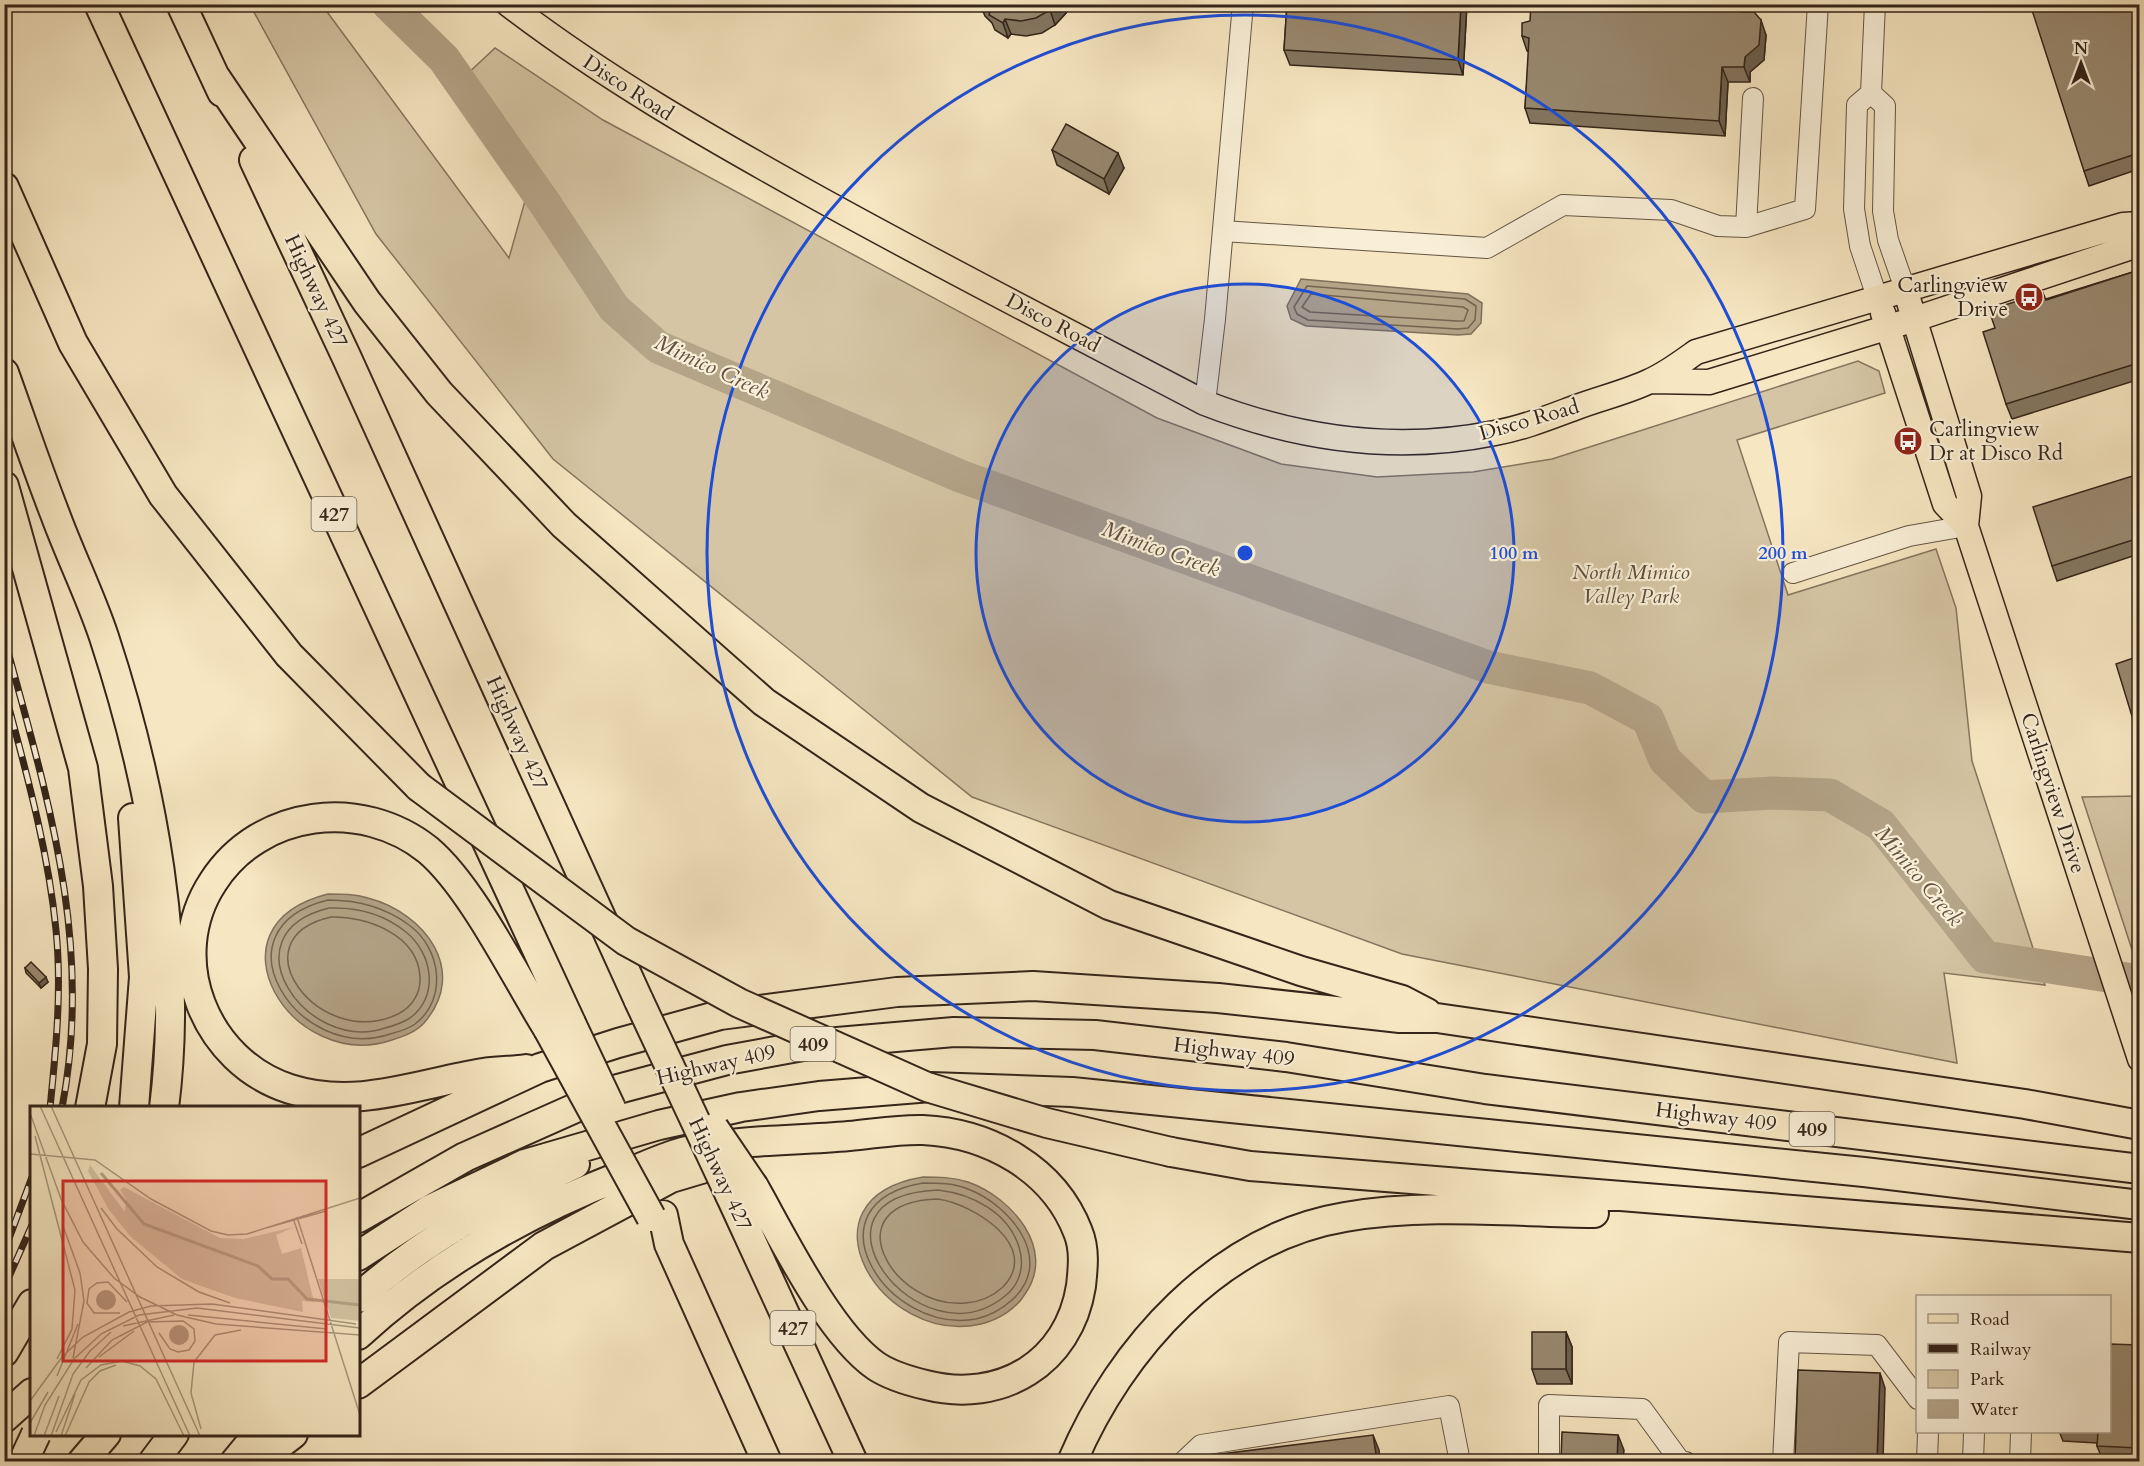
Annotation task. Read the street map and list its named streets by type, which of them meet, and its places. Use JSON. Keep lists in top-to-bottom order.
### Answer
{
  "streets": {
    "highway": [
      "Highway 427",
      "427",
      "409",
      "Highway 409"
    ],
    "main road": ["Disco Road", "Carlingview Drive"]
  },
  "crossings": [
    ["Disco Road", "Carlingview Drive"]
  ],
  "water": ["Mimico Creek"],
  "parks": ["North Mimico Valley Park"],
  "places": {
    "bus stop": ["Carlingview Drive", "Carlingview Dr at Disco Rd"]
  },
  "legend": [
    "Road",
    "Railway",
    "Park",
    "Water"
  ],
  "north": "top",
  "rings": ["100 m", "200 m"]
}
